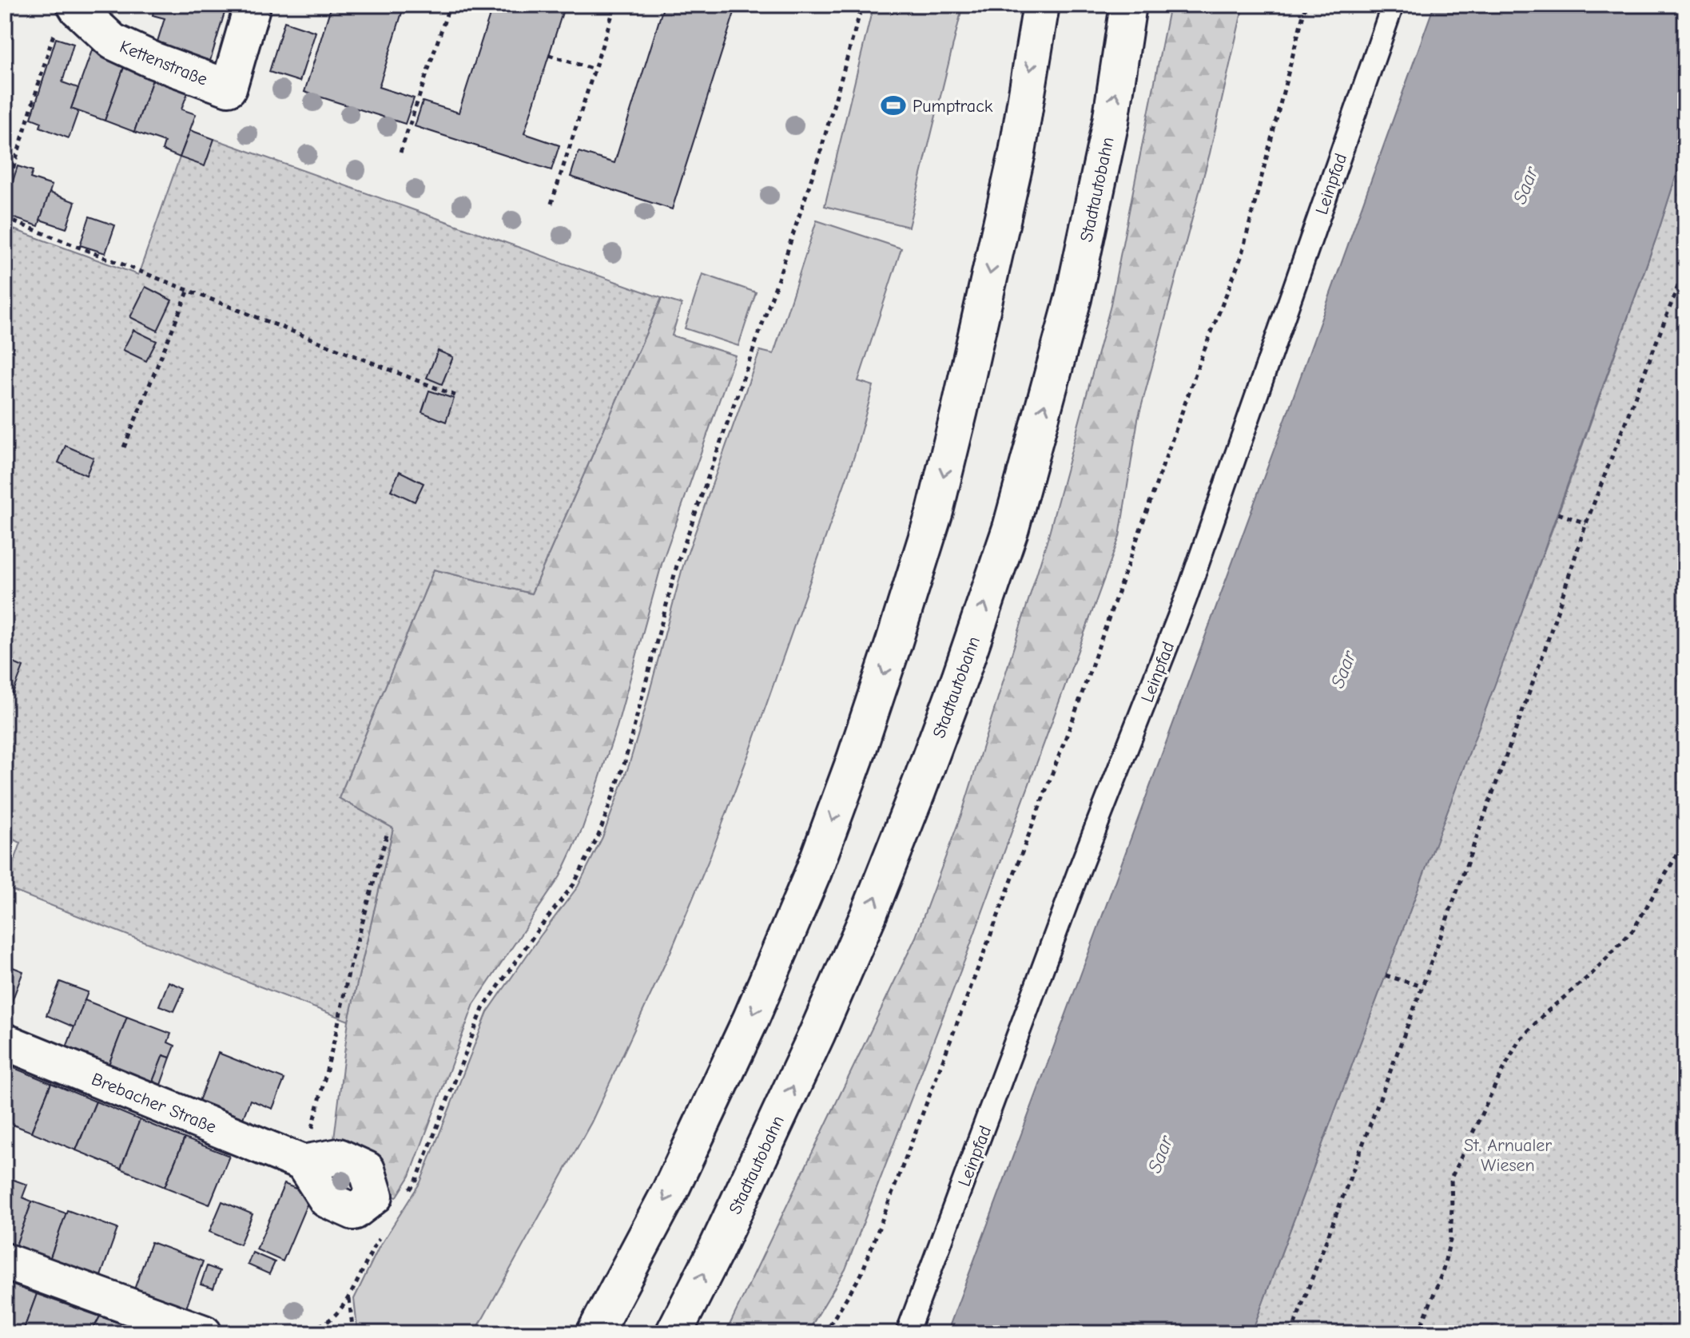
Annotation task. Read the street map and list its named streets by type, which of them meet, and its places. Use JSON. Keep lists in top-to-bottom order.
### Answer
{
  "streets": {
    "main road": ["Kettenstraße", "Stadtautobahn", "Brebacher Straße"],
    "lane": ["Leinpfad"]
  },
  "water": ["Saar"],
  "parks": ["St. Arnualer Wiesen"],
  "places": {
    "sports": ["Pumptrack"]
  }
}
